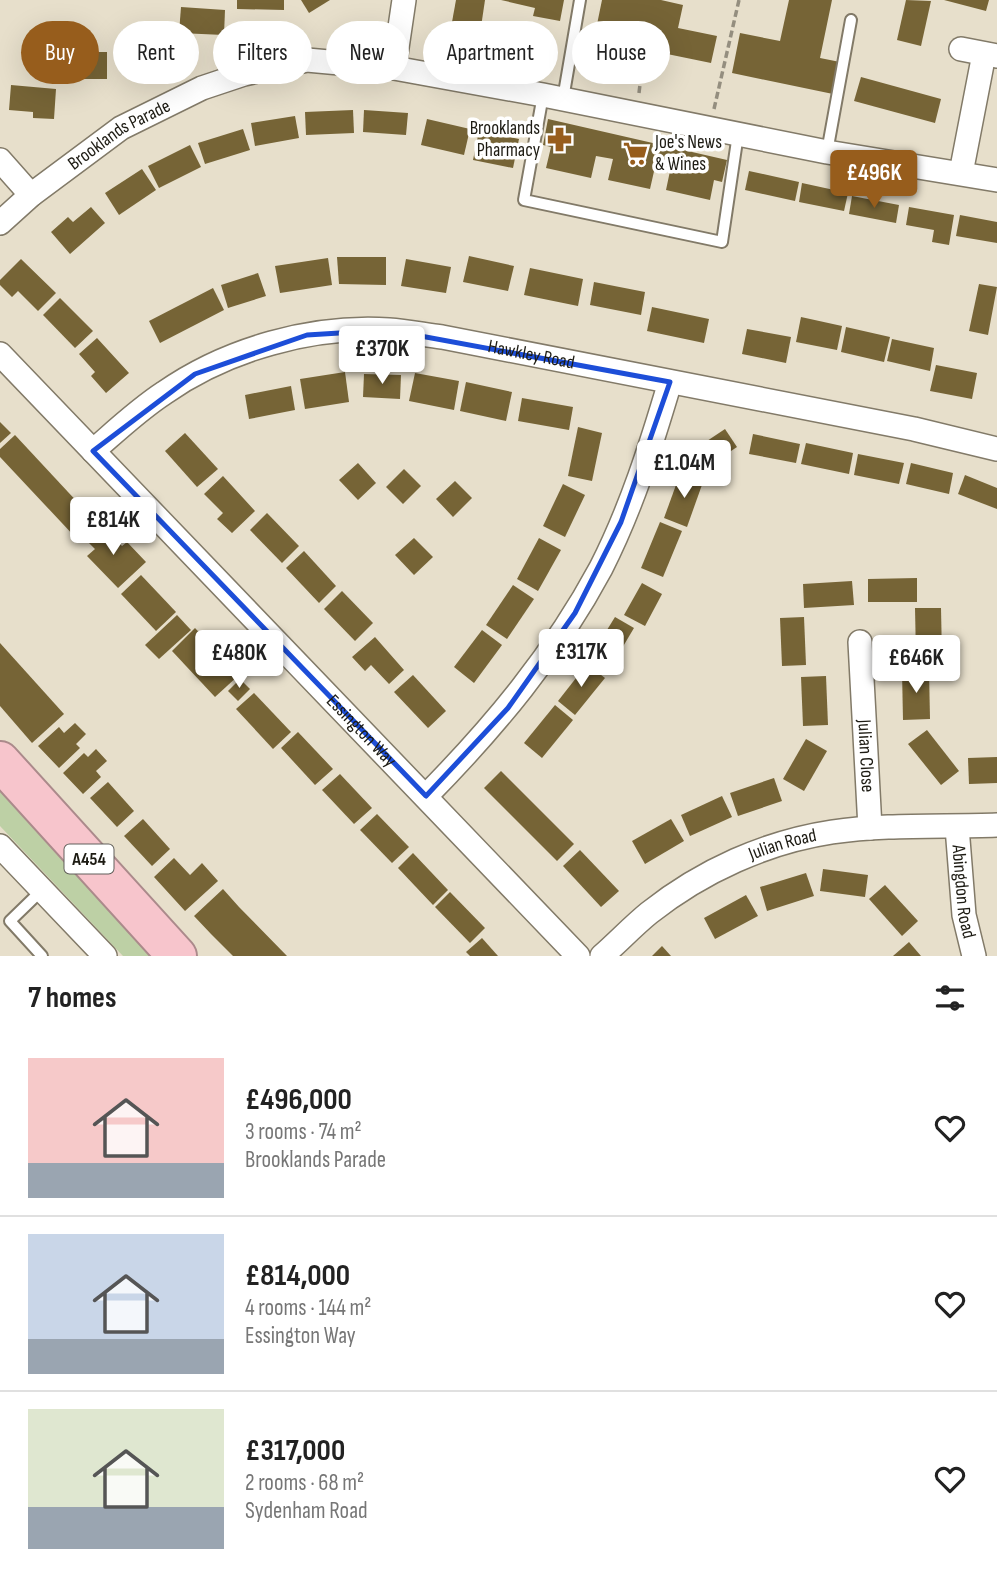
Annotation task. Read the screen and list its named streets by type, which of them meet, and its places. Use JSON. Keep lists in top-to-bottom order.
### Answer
{
  "streets": {
    "highway": ["A454"],
    "street": [
      "Brooklands Parade",
      "Hawkley Road",
      "Essington Way",
      "Julian Close",
      "Julian Road",
      "Abingdon Road"
    ]
  },
  "crossings": [
    ["Hawkley Road", "Essington Way"],
    ["Julian Close", "Julian Road"],
    ["Julian Road", "Abingdon Road"]
  ],
  "places": {
    "pharmacy": ["Brooklands Pharmacy"],
    "supermarket": ["Joe's News & Wines"]
  },
  "page": {
    "chip": [
      "Buy",
      "Rent",
      "Filters",
      "New",
      "Apartment",
      "House"
    ],
    "price": [
      "£496K",
      "£370K",
      "£1.04M",
      "£814K",
      "£317K",
      "£480K",
      "£646K"
    ],
    "heading": "7 homes",
    "list": [
      {
        "name": "£496,000",
        "note": "3 rooms · 74 m² · Brooklands Parade"
      },
      {
        "name": "£814,000",
        "note": "4 rooms · 144 m² · Essington Way"
      },
      {
        "name": "£317,000",
        "note": "2 rooms · 68 m² · Sydenham Road"
      }
    ]
  }
}
